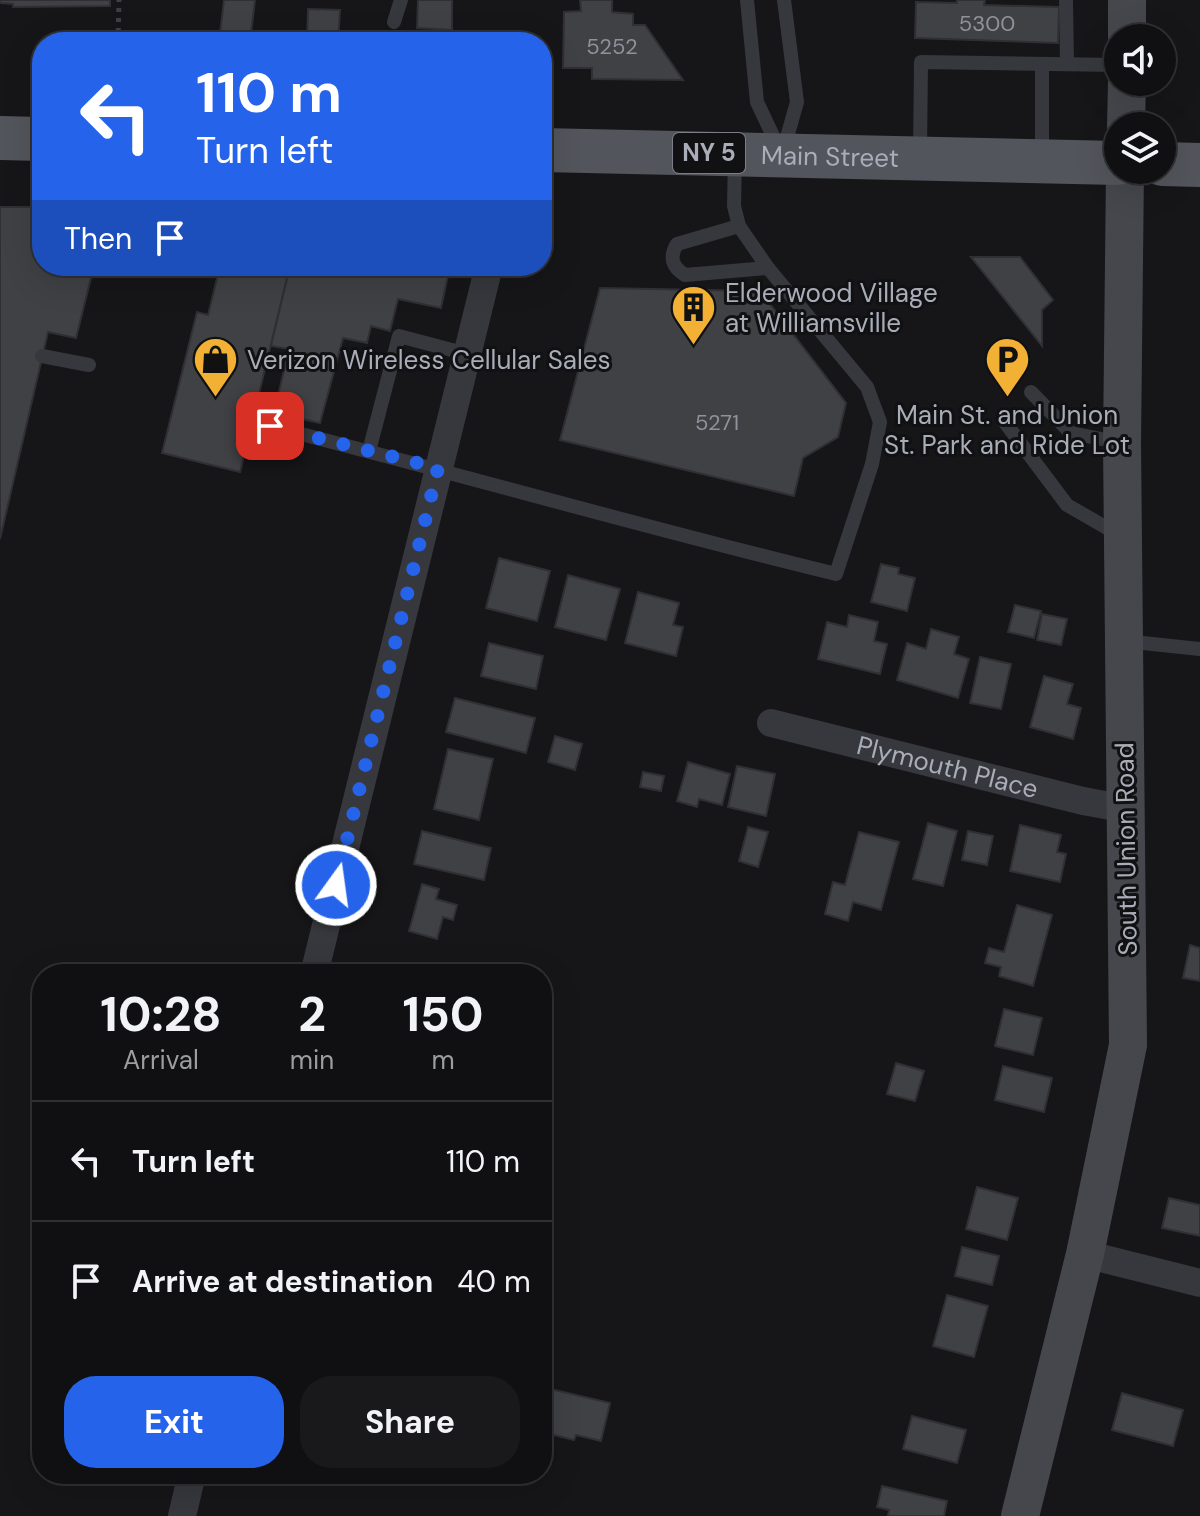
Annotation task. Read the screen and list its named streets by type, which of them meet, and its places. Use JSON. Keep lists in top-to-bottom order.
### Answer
{
  "streets": {
    "main road": ["NY 5", "Main Street", "South Union Road"],
    "street": ["Plymouth Place"]
  },
  "crossings": [
    ["Plymouth Place", "South Union Road"]
  ],
  "places": {
    "building": ["Elderwood Village at Williamsville"],
    "shop": ["Verizon Wireless Cellular Sales"],
    "parking": ["Main St. and Union St. Park and Ride Lot"]
  },
  "house_numbers": ["5300", "5252", "5271"],
  "page": {
    "turn": ["110 m", "Turn left"],
    "then": "Then",
    "eta": [
      "10:28",
      "Arrival",
      "2",
      "min",
      "150",
      "m"
    ],
    "list": [
      {
        "name": "Turn left",
        "value": "110 m"
      },
      {
        "name": "Arrive at destination",
        "value": "40 m"
      }
    ],
    "buttons": ["Exit", "Share"]
  }
}
